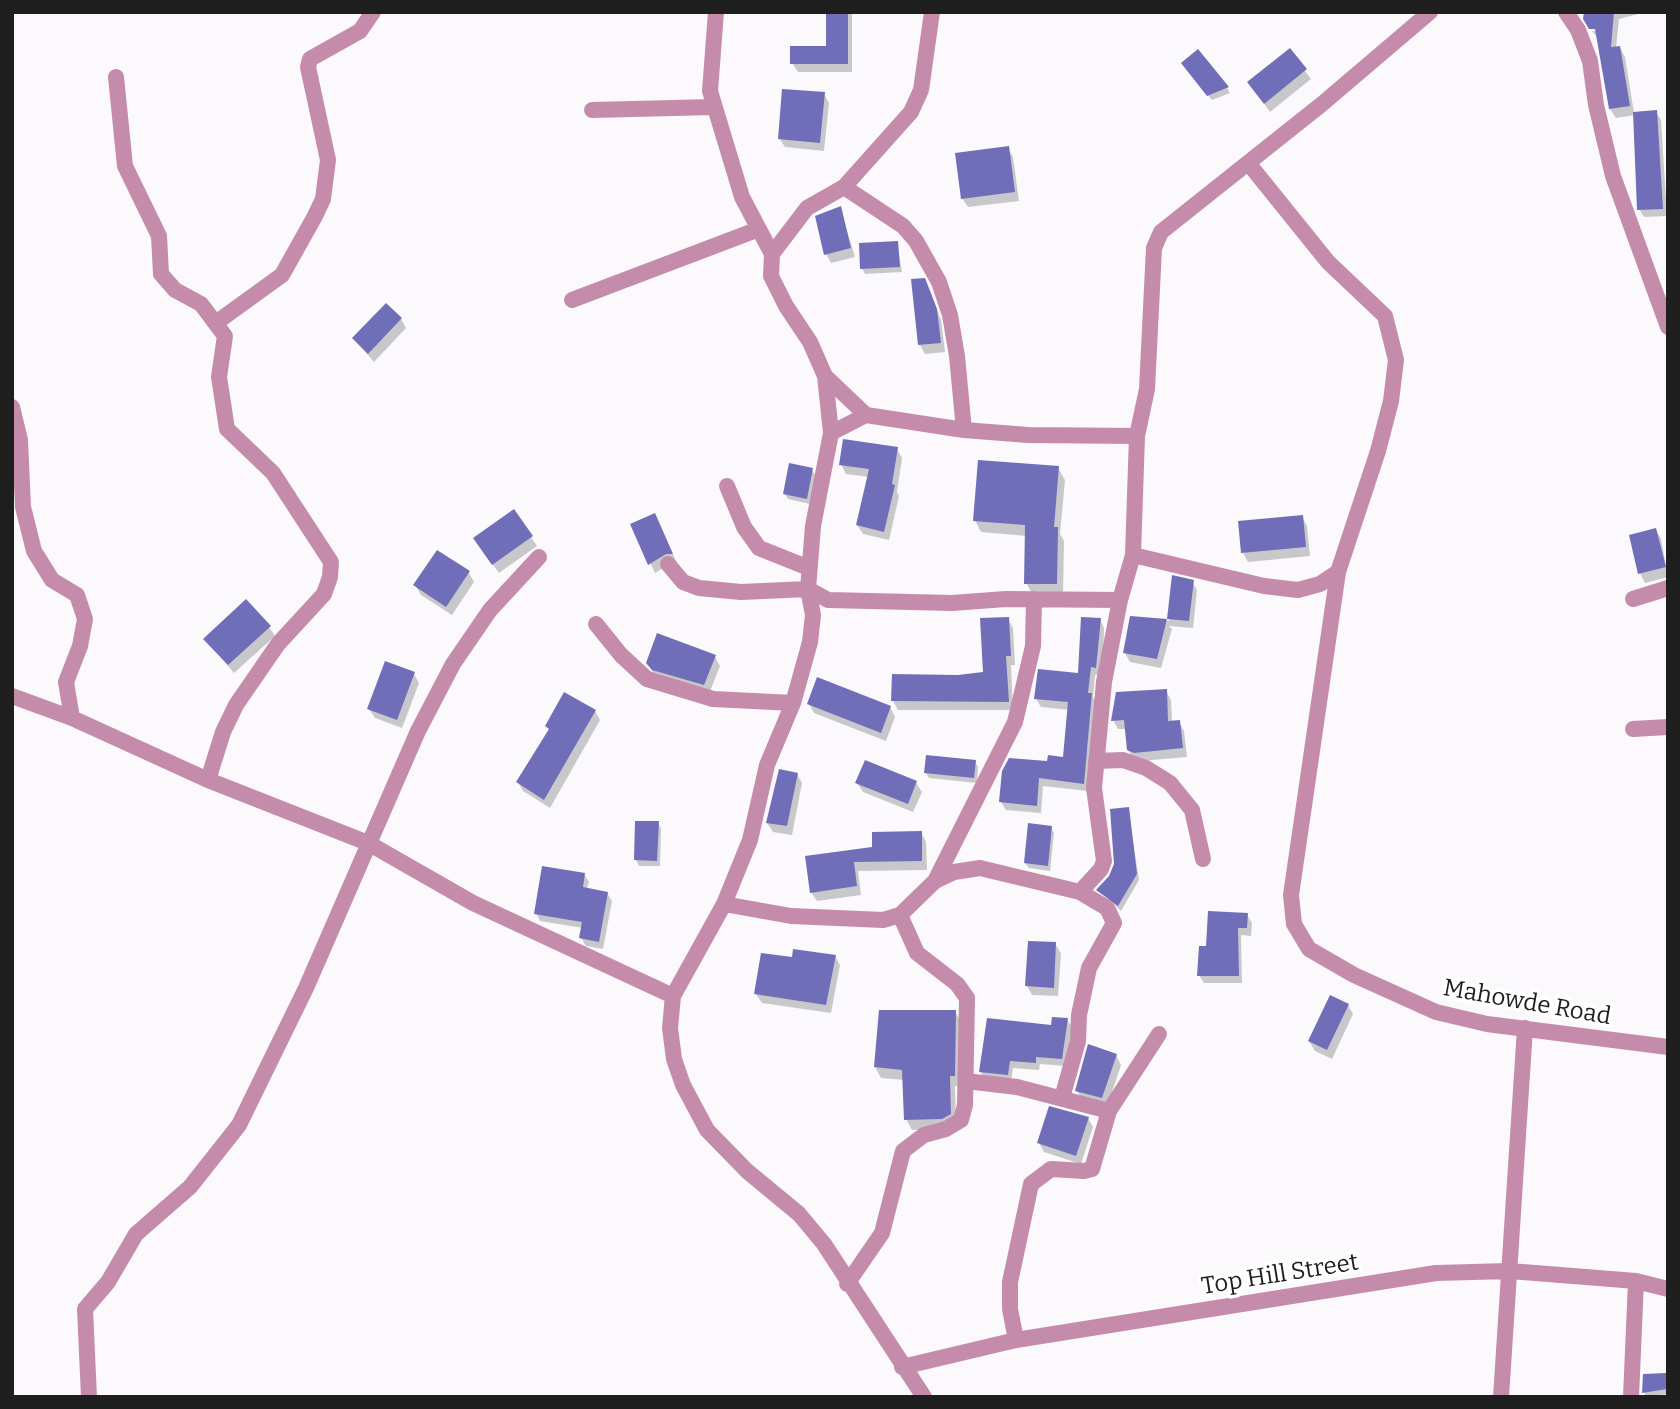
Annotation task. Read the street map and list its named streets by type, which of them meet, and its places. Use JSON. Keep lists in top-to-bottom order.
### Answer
{
  "streets": {
    "street": ["Mahowde Road", "Top Hill Street"]
  }
}
